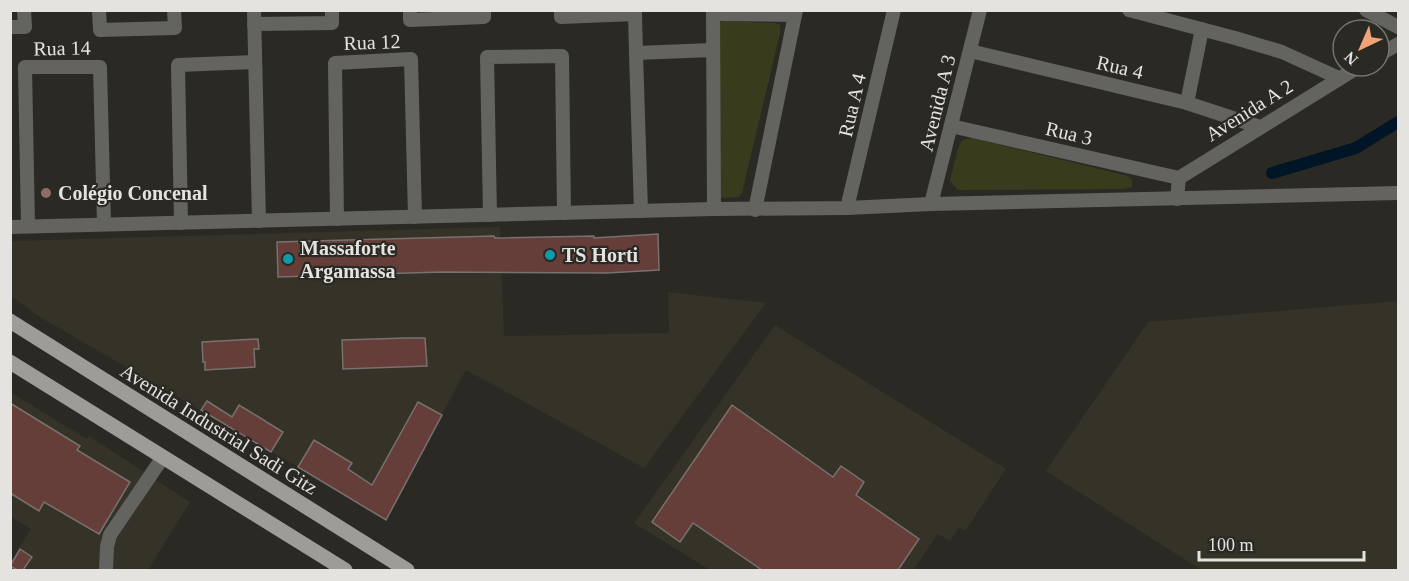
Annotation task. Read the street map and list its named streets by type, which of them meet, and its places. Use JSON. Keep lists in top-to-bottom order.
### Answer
{
  "streets": {
    "main road": ["Avenida Industrial Sadi Gitz"],
    "street": [
      "Rua 12",
      "Rua 14",
      "Rua 4",
      "Avenida A 3",
      "Rua A 4",
      "Avenida A 2",
      "Rua 3"
    ]
  },
  "crossings": [
    ["Rua 4", "Avenida A 3"],
    ["Rua 4", "Avenida A 2"],
    ["Avenida A 3", "Rua 3"],
    ["Avenida A 2", "Rua 3"]
  ],
  "places": ["Colégio Concenal", "TS Horti", "Massaforte Argamassa"],
  "scale_bar": "100 m",
  "north": "bottom left"
}
